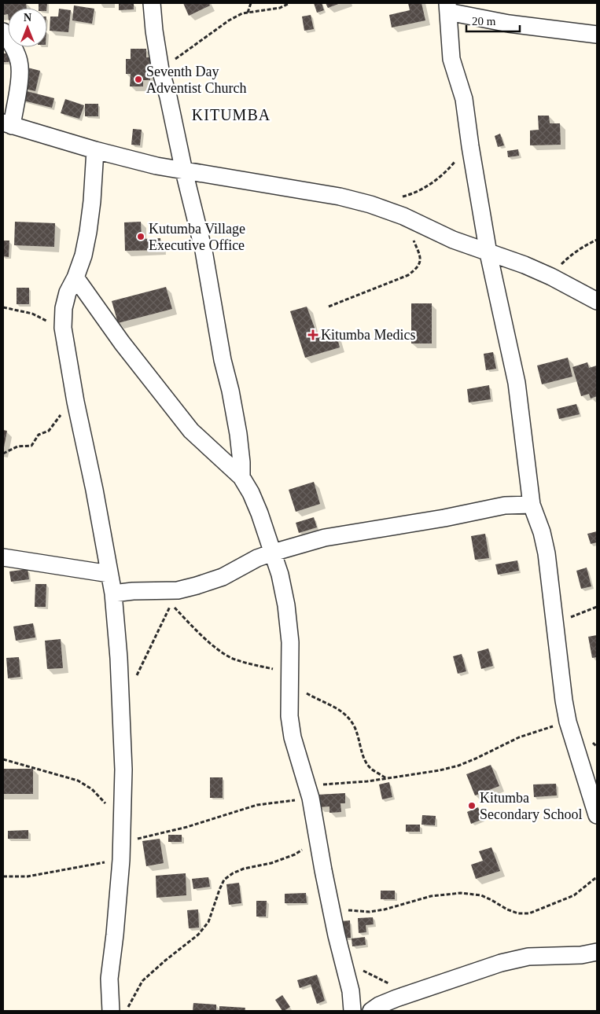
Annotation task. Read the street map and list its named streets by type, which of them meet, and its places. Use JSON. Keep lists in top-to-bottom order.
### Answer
{
  "districts": ["KITUMBA"],
  "places": {
    "other": ["Seventh Day Adventist Church", "Kutumba Village Executive Office", "Kitumba Secondary School"],
    "health": ["Kitumba Medics"]
  },
  "scale_bar": "20 m",
  "north": "top"
}
